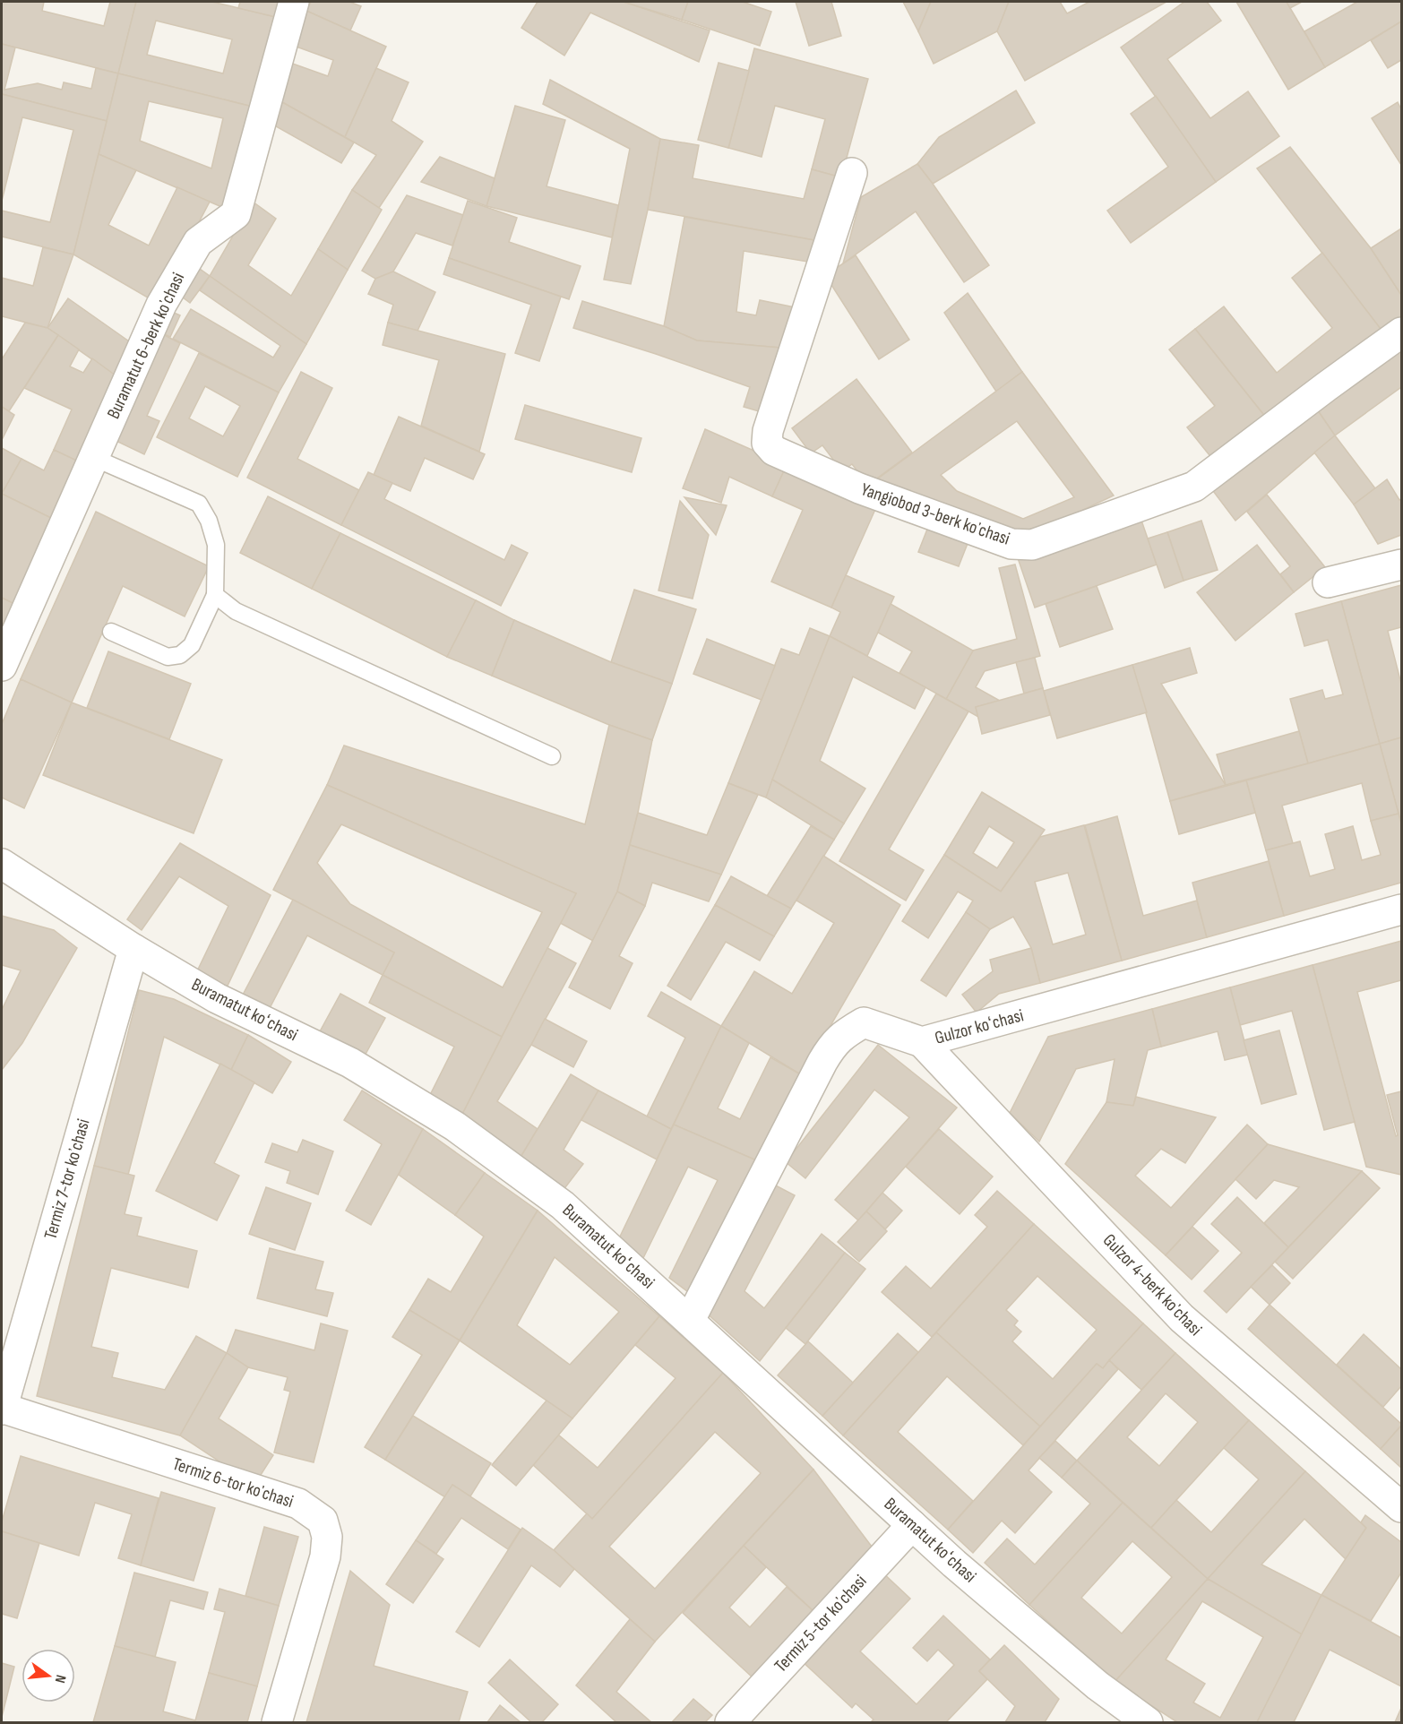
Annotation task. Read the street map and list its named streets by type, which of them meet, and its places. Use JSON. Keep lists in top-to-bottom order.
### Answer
{
  "streets": {
    "street": [
      "Buramatut 6-berk koʼchasi",
      "Yangiobod 3-berk koʼchasi",
      "Buramatut koʻchasi",
      "Gulzor koʻchasi",
      "Termiz 7-tor koʼchasi",
      "Gulzor 4-berk koʼchasi",
      "Termiz 6-tor koʼchasi",
      "Termiz 5-tor koʼchasi"
    ]
  },
  "crossings": [
    ["Buramatut koʻchasi", "Gulzor koʻchasi"],
    ["Buramatut koʻchasi", "Termiz 7-tor koʼchasi"],
    ["Buramatut koʻchasi", "Termiz 5-tor koʼchasi"],
    ["Gulzor koʻchasi", "Gulzor 4-berk koʼchasi"],
    ["Termiz 7-tor koʼchasi", "Termiz 6-tor koʼchasi"]
  ],
  "north": "right"
}
